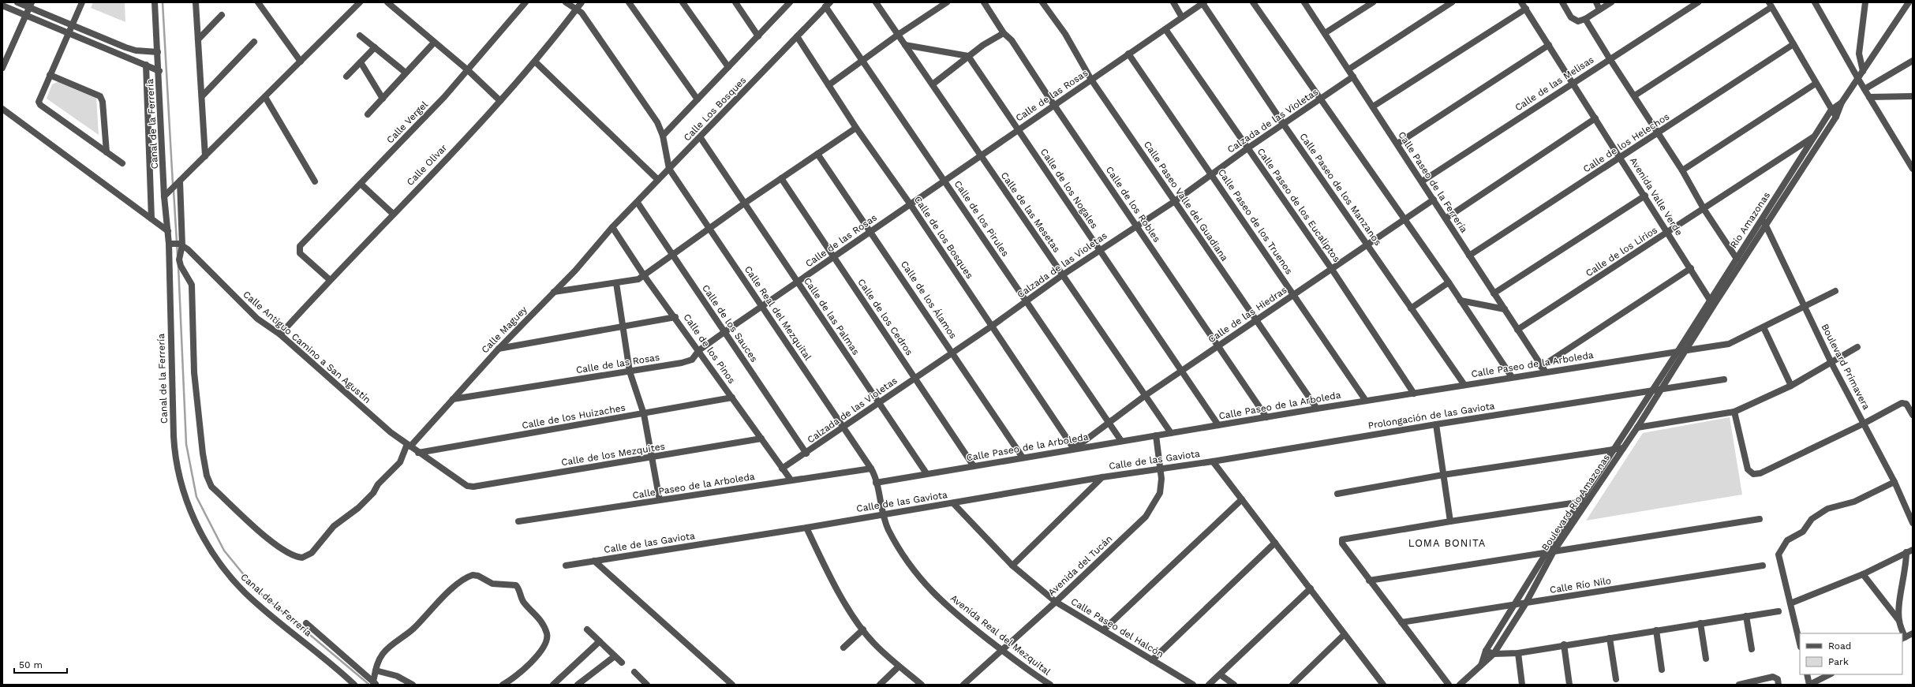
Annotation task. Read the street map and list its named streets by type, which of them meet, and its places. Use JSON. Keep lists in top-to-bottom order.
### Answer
{
  "streets": {
    "street": [
      "Calle de las Melisas",
      "Calle de las Rosas",
      "Calle Los Bosques",
      "Calzada de las Violetas",
      "Calle Vergel",
      "Canal de la Ferrería",
      "Calle de los Helechos",
      "Calle Olivar",
      "Calle Paseo de la Ferrería",
      "Calle de los Nogales",
      "Calle Paseo de los Manzanos",
      "Avenida Valle Verde",
      "Calle Paseo Valle del Guadiana",
      "Calle de los Robles",
      "Calle Paseo de los Eucaliptos",
      "Calle de las Mesetas",
      "Calle de los Pirules",
      "Río Amazonas",
      "Calle Paseo de los Truenos",
      "Calle de los Bosques",
      "Calle de los Lirios",
      "Calle de los Álamos",
      "Calle Real del Mezquital",
      "Calle de las Hiedras",
      "Calle de las Palmas",
      "Calle de los Cedros",
      "Calle de los Sauces",
      "Calle Maguey",
      "Calle Antiguo Camino a San Agustín",
      "Calle de los Pinos",
      "Calle Paseo de la Arboleda",
      "Boulevard Primavera",
      "Prolongación de las Gaviota",
      "Calle de los Huizaches",
      "Calle de los Mezquites",
      "Calle de las Gaviota",
      "Boulevard Río Amazonas",
      "Avenida del Tucán",
      "Calle Río Nilo",
      "Calle Paseo del Halcón",
      "Avenida Real del Mezquital"
    ]
  },
  "crossings": [
    ["Calle de las Melisas", "Calle Paseo de la Ferrería"],
    ["Calle de las Melisas", "Avenida Valle Verde"],
    ["Calle de las Rosas", "Calle de los Nogales"],
    ["Calle de las Rosas", "Calle Paseo de los Manzanos"],
    ["Calle de las Rosas", "Calle Paseo Valle del Guadiana"],
    ["Calle de las Rosas", "Calle de los Robles"],
    ["Calle de las Rosas", "Calle Paseo de los Eucaliptos"],
    ["Calle de las Rosas", "Calle de las Mesetas"],
    ["Calle de las Rosas", "Calle de los Pirules"],
    ["Calle de las Rosas", "Calle Paseo de los Truenos"],
    ["Calle de las Rosas", "Calle de los Bosques"],
    ["Calle de las Rosas", "Calle de los Álamos"],
    ["Calle de las Rosas", "Calle Real del Mezquital"],
    ["Calle de las Rosas", "Calle de las Palmas"],
    ["Calle de las Rosas", "Calle de los Cedros"],
    ["Calle de las Rosas", "Calle de los Sauces"],
    ["Calle de las Rosas", "Calle Maguey"],
    ["Calle de las Rosas", "Calle de los Pinos"],
    ["Calle Los Bosques", "Calle de los Pirules"],
    ["Calle Los Bosques", "Calle de los Bosques"],
    ["Calle Los Bosques", "Calle Real del Mezquital"],
    ["Calle Los Bosques", "Calle de las Palmas"],
    ["Calle Los Bosques", "Calle de los Sauces"],
    ["Calle Los Bosques", "Calle Maguey"],
    ["Calle Los Bosques", "Calle de los Pinos"],
    ["Calzada de las Violetas", "Calle Paseo de la Ferrería"],
    ["Calzada de las Violetas", "Calle de los Nogales"],
    ["Calzada de las Violetas", "Calle Paseo de los Manzanos"],
    ["Calzada de las Violetas", "Calle Paseo Valle del Guadiana"],
    ["Calzada de las Violetas", "Calle de los Robles"],
    ["Calzada de las Violetas", "Calle Paseo de los Eucaliptos"],
    ["Calzada de las Violetas", "Calle de las Mesetas"],
    ["Calzada de las Violetas", "Calle de los Pirules"],
    ["Calzada de las Violetas", "Calle Paseo de los Truenos"],
    ["Calzada de las Violetas", "Calle de los Bosques"],
    ["Calzada de las Violetas", "Calle de los Álamos"],
    ["Calzada de las Violetas", "Calle Real del Mezquital"],
    ["Calzada de las Violetas", "Calle de las Palmas"],
    ["Calzada de las Violetas", "Calle de los Cedros"],
    ["Calzada de las Violetas", "Calle de los Sauces"],
    ["Calzada de las Violetas", "Calle de los Pinos"],
    ["Calle Vergel", "Calle Olivar"],
    ["Canal de la Ferrería", "Calle Antiguo Camino a San Agustín"],
    ["Calle de los Helechos", "Calle Paseo de la Ferrería"],
    ["Calle de los Helechos", "Avenida Valle Verde"],
    ["Calle Olivar", "Calle Antiguo Camino a San Agustín"],
    ["Calle Paseo de la Ferrería", "Calle de los Lirios"],
    ["Calle Paseo de la Ferrería", "Calle de las Hiedras"],
    ["Calle Paseo de la Ferrería", "Calle Paseo de la Arboleda"],
    ["Calle de los Nogales", "Calle de las Hiedras"],
    ["Calle de los Nogales", "Calle Paseo de la Arboleda"],
    ["Calle Paseo de los Manzanos", "Calle de las Hiedras"],
    ["Calle Paseo de los Manzanos", "Calle Paseo de la Arboleda"],
    ["Avenida Valle Verde", "Río Amazonas"],
    ["Avenida Valle Verde", "Calle de los Lirios"],
    ["Calle Paseo Valle del Guadiana", "Calle de las Hiedras"],
    ["Calle Paseo Valle del Guadiana", "Calle Paseo de la Arboleda"],
    ["Calle de los Robles", "Calle de las Hiedras"],
    ["Calle de los Robles", "Calle Paseo de la Arboleda"],
    ["Calle Paseo de los Eucaliptos", "Calle de las Hiedras"],
    ["Calle Paseo de los Eucaliptos", "Calle Paseo de la Arboleda"],
    ["Calle de las Mesetas", "Calle de las Hiedras"],
    ["Calle de las Mesetas", "Calle Paseo de la Arboleda"],
    ["Calle de los Pirules", "Calle de las Hiedras"],
    ["Calle de los Pirules", "Calle Paseo de la Arboleda"],
    ["Río Amazonas", "Calle de los Lirios"],
    ["Río Amazonas", "Calle Paseo de la Arboleda"],
    ["Río Amazonas", "Boulevard Primavera"],
    ["Río Amazonas", "Boulevard Río Amazonas"],
    ["Calle Paseo de los Truenos", "Calle de las Hiedras"],
    ["Calle Paseo de los Truenos", "Calle Paseo de la Arboleda"],
    ["Calle de los Bosques", "Calle de las Hiedras"],
    ["Calle de los Bosques", "Calle Paseo de la Arboleda"],
    ["Calle de los Álamos", "Calle Paseo de la Arboleda"],
    ["Calle Real del Mezquital", "Calle Paseo de la Arboleda"],
    ["Calle Real del Mezquital", "Avenida Real del Mezquital"],
    ["Calle de las Hiedras", "Calle Paseo de la Arboleda"],
    ["Calle de las Palmas", "Calle Paseo de la Arboleda"],
    ["Calle de los Cedros", "Calle Paseo de la Arboleda"],
    ["Calle Maguey", "Calle Antiguo Camino a San Agustín"],
    ["Calle Maguey", "Calle de los Pinos"],
    ["Calle Antiguo Camino a San Agustín", "Calle de los Huizaches"],
    ["Calle Antiguo Camino a San Agustín", "Calle de los Mezquites"],
    ["Calle de los Pinos", "Calle Paseo de la Arboleda"],
    ["Calle de los Pinos", "Calle de los Huizaches"],
    ["Calle de los Pinos", "Calle de los Mezquites"],
    ["Calle Paseo de la Arboleda", "Boulevard Primavera"],
    ["Calle Paseo de la Arboleda", "Boulevard Río Amazonas"],
    ["Calle Paseo de la Arboleda", "Avenida del Tucán"],
    ["Calle Paseo de la Arboleda", "Avenida Real del Mezquital"],
    ["Prolongación de las Gaviota", "Calle de las Gaviota"],
    ["Prolongación de las Gaviota", "Boulevard Río Amazonas"],
    ["Calle de las Gaviota", "Avenida del Tucán"],
    ["Calle de las Gaviota", "Calle Paseo del Halcón"],
    ["Calle de las Gaviota", "Avenida Real del Mezquital"],
    ["Boulevard Río Amazonas", "Calle Río Nilo"],
    ["Avenida del Tucán", "Calle Paseo del Halcón"],
    ["Avenida del Tucán", "Avenida Real del Mezquital"]
  ],
  "districts": ["LOMA BONITA"],
  "legend": ["Road", "Park"],
  "scale_bar": "50 m"
}
